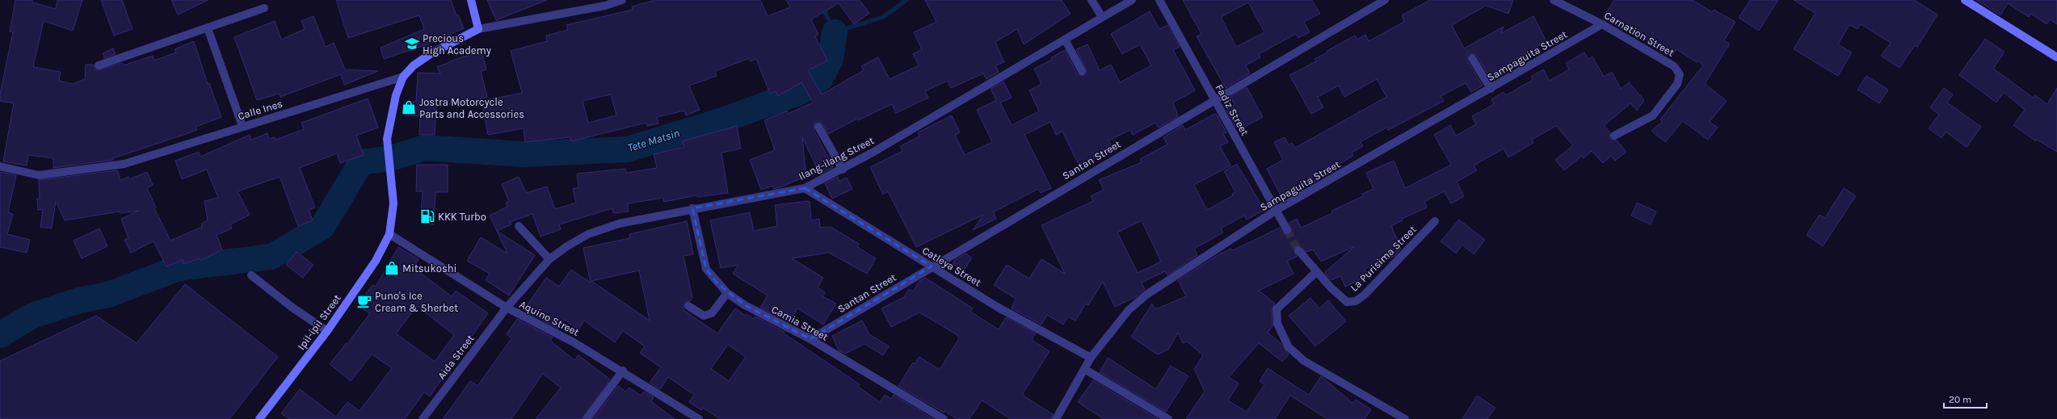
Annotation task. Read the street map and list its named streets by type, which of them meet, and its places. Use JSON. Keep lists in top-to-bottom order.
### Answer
{
  "streets": {
    "street": [
      "Carnation Street",
      "Sampaguita Street",
      "Calle Ines",
      "Fadiz Street",
      "Ilang-ilang Street",
      "Santan Street",
      "La Purisima Street",
      "Catleya Street",
      "Aquino Street",
      "Ipil-ipil Street",
      "Camia Street",
      "Aida Street"
    ]
  },
  "crossings": [
    ["Carnation Street", "Sampaguita Street"],
    ["Sampaguita Street", "Fadiz Street"],
    ["Sampaguita Street", "Catleya Street"],
    ["Calle Ines", "Ipil-ipil Street"],
    ["Fadiz Street", "Santan Street"],
    ["Ilang-ilang Street", "Catleya Street"],
    ["Ilang-ilang Street", "Aquino Street"],
    ["Ilang-ilang Street", "Camia Street"],
    ["Ilang-ilang Street", "Aida Street"],
    ["Santan Street", "Catleya Street"],
    ["Santan Street", "Camia Street"],
    ["Aquino Street", "Ipil-ipil Street"],
    ["Aquino Street", "Aida Street"]
  ],
  "water": ["Tete Matsin"],
  "places": {
    "school or university": ["Precious High Academy"],
    "shop": ["Jostra Motorcycle Parts and Accessories", "Mitsukoshi"],
    "fuel station": ["KKK Turbo"],
    "cafe": ["Puno's Ice Cream & Sherbet"]
  },
  "scale_bar": "20 m"
}
